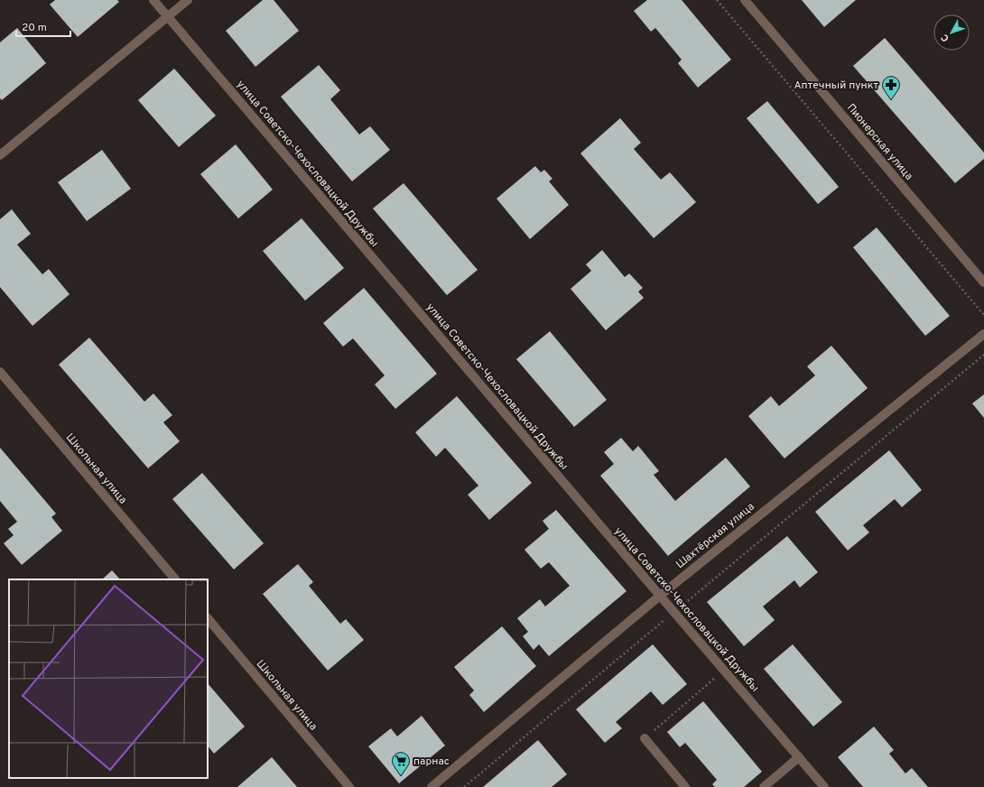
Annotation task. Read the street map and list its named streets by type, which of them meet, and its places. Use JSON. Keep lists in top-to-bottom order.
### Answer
{
  "streets": {
    "street": [
      "Пионерская улица",
      "улица Советско-Чехословацкой Дружбы",
      "Школьная улица",
      "Шахтёрская улица"
    ]
  },
  "crossings": [
    ["улица Советско-Чехословацкой Дружбы", "Шахтёрская улица"]
  ],
  "places": {
    "pharmacy": ["Аптечный пункт"],
    "supermarket": ["парнас"]
  },
  "scale_bar": "20 m",
  "north": "bottom left"
}
